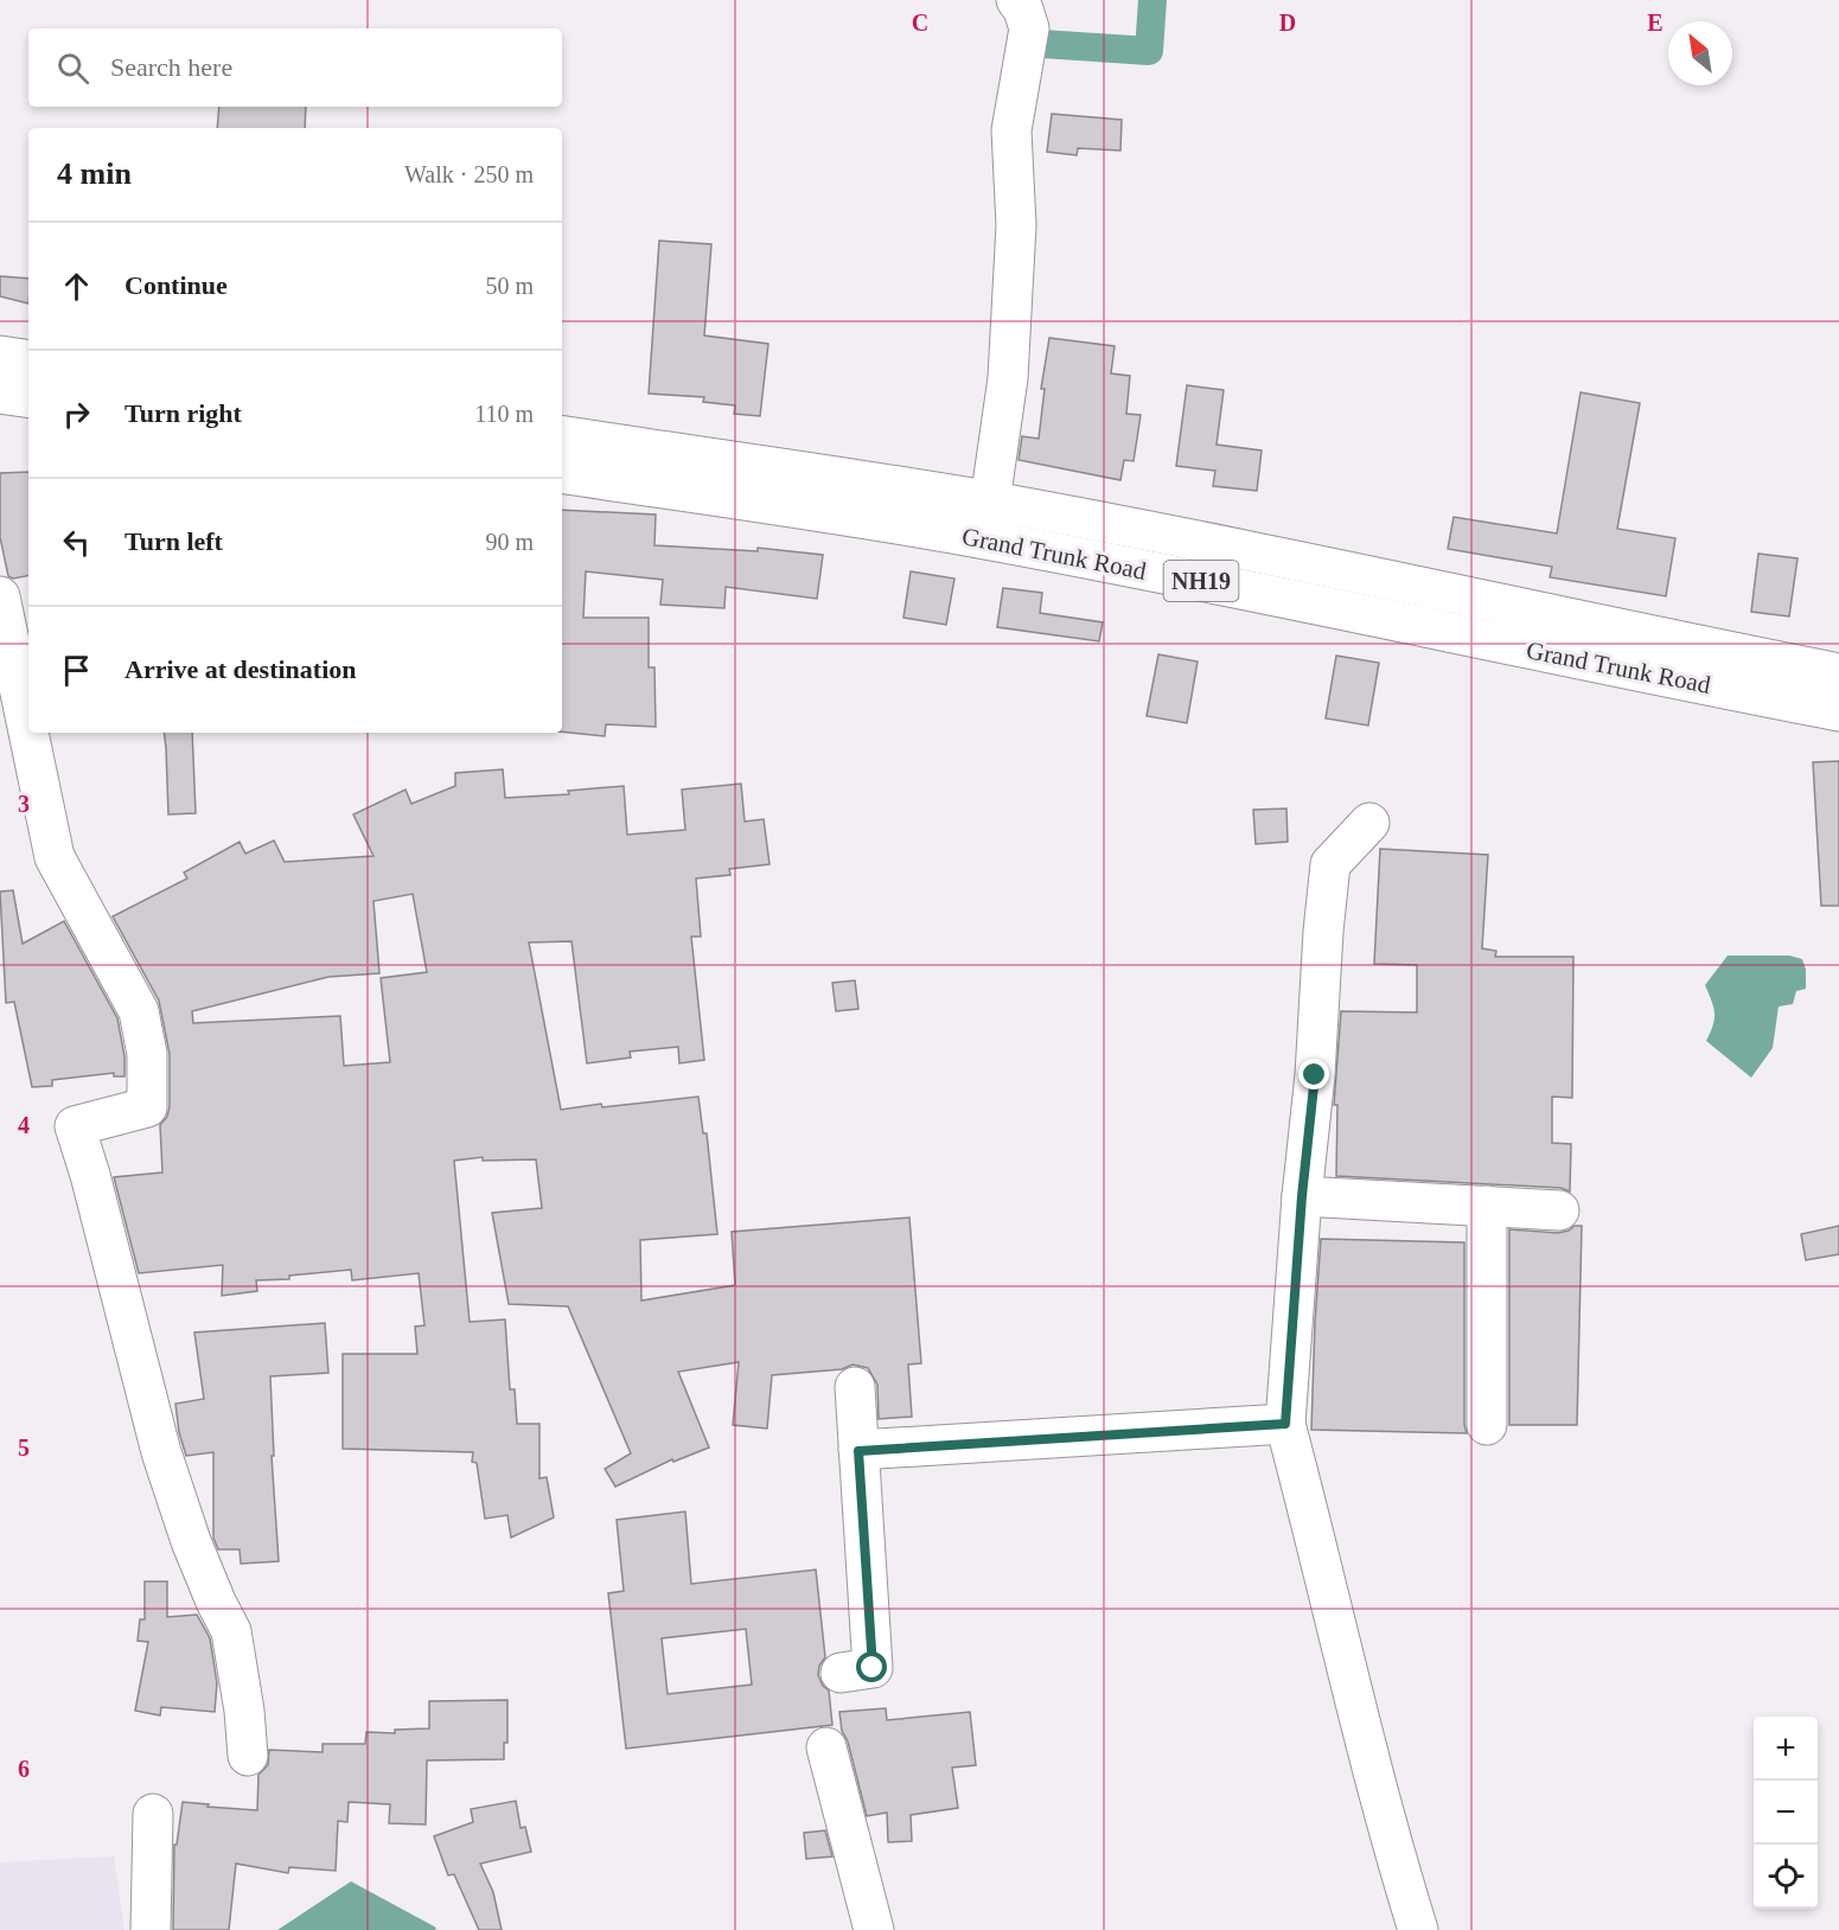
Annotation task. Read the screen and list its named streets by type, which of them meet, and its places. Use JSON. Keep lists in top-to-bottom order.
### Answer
{
  "streets": {
    "main road": ["Grand Trunk Road", "NH19"]
  },
  "north": "top left",
  "page": {
    "search": "Search here",
    "heading": ["4 min", "Walk · 250 m"],
    "list": [
      ["Continue", "50 m"],
      ["Turn right", "110 m"],
      ["Turn left", "90 m"],
      "Arrive at destination"
    ],
    "map_buttons": ["+", "−"]
  },
  "grid": {
    "columns": ["C", "D", "E"],
    "rows": [
      "3",
      "4",
      "5",
      "6"
    ]
  }
}
